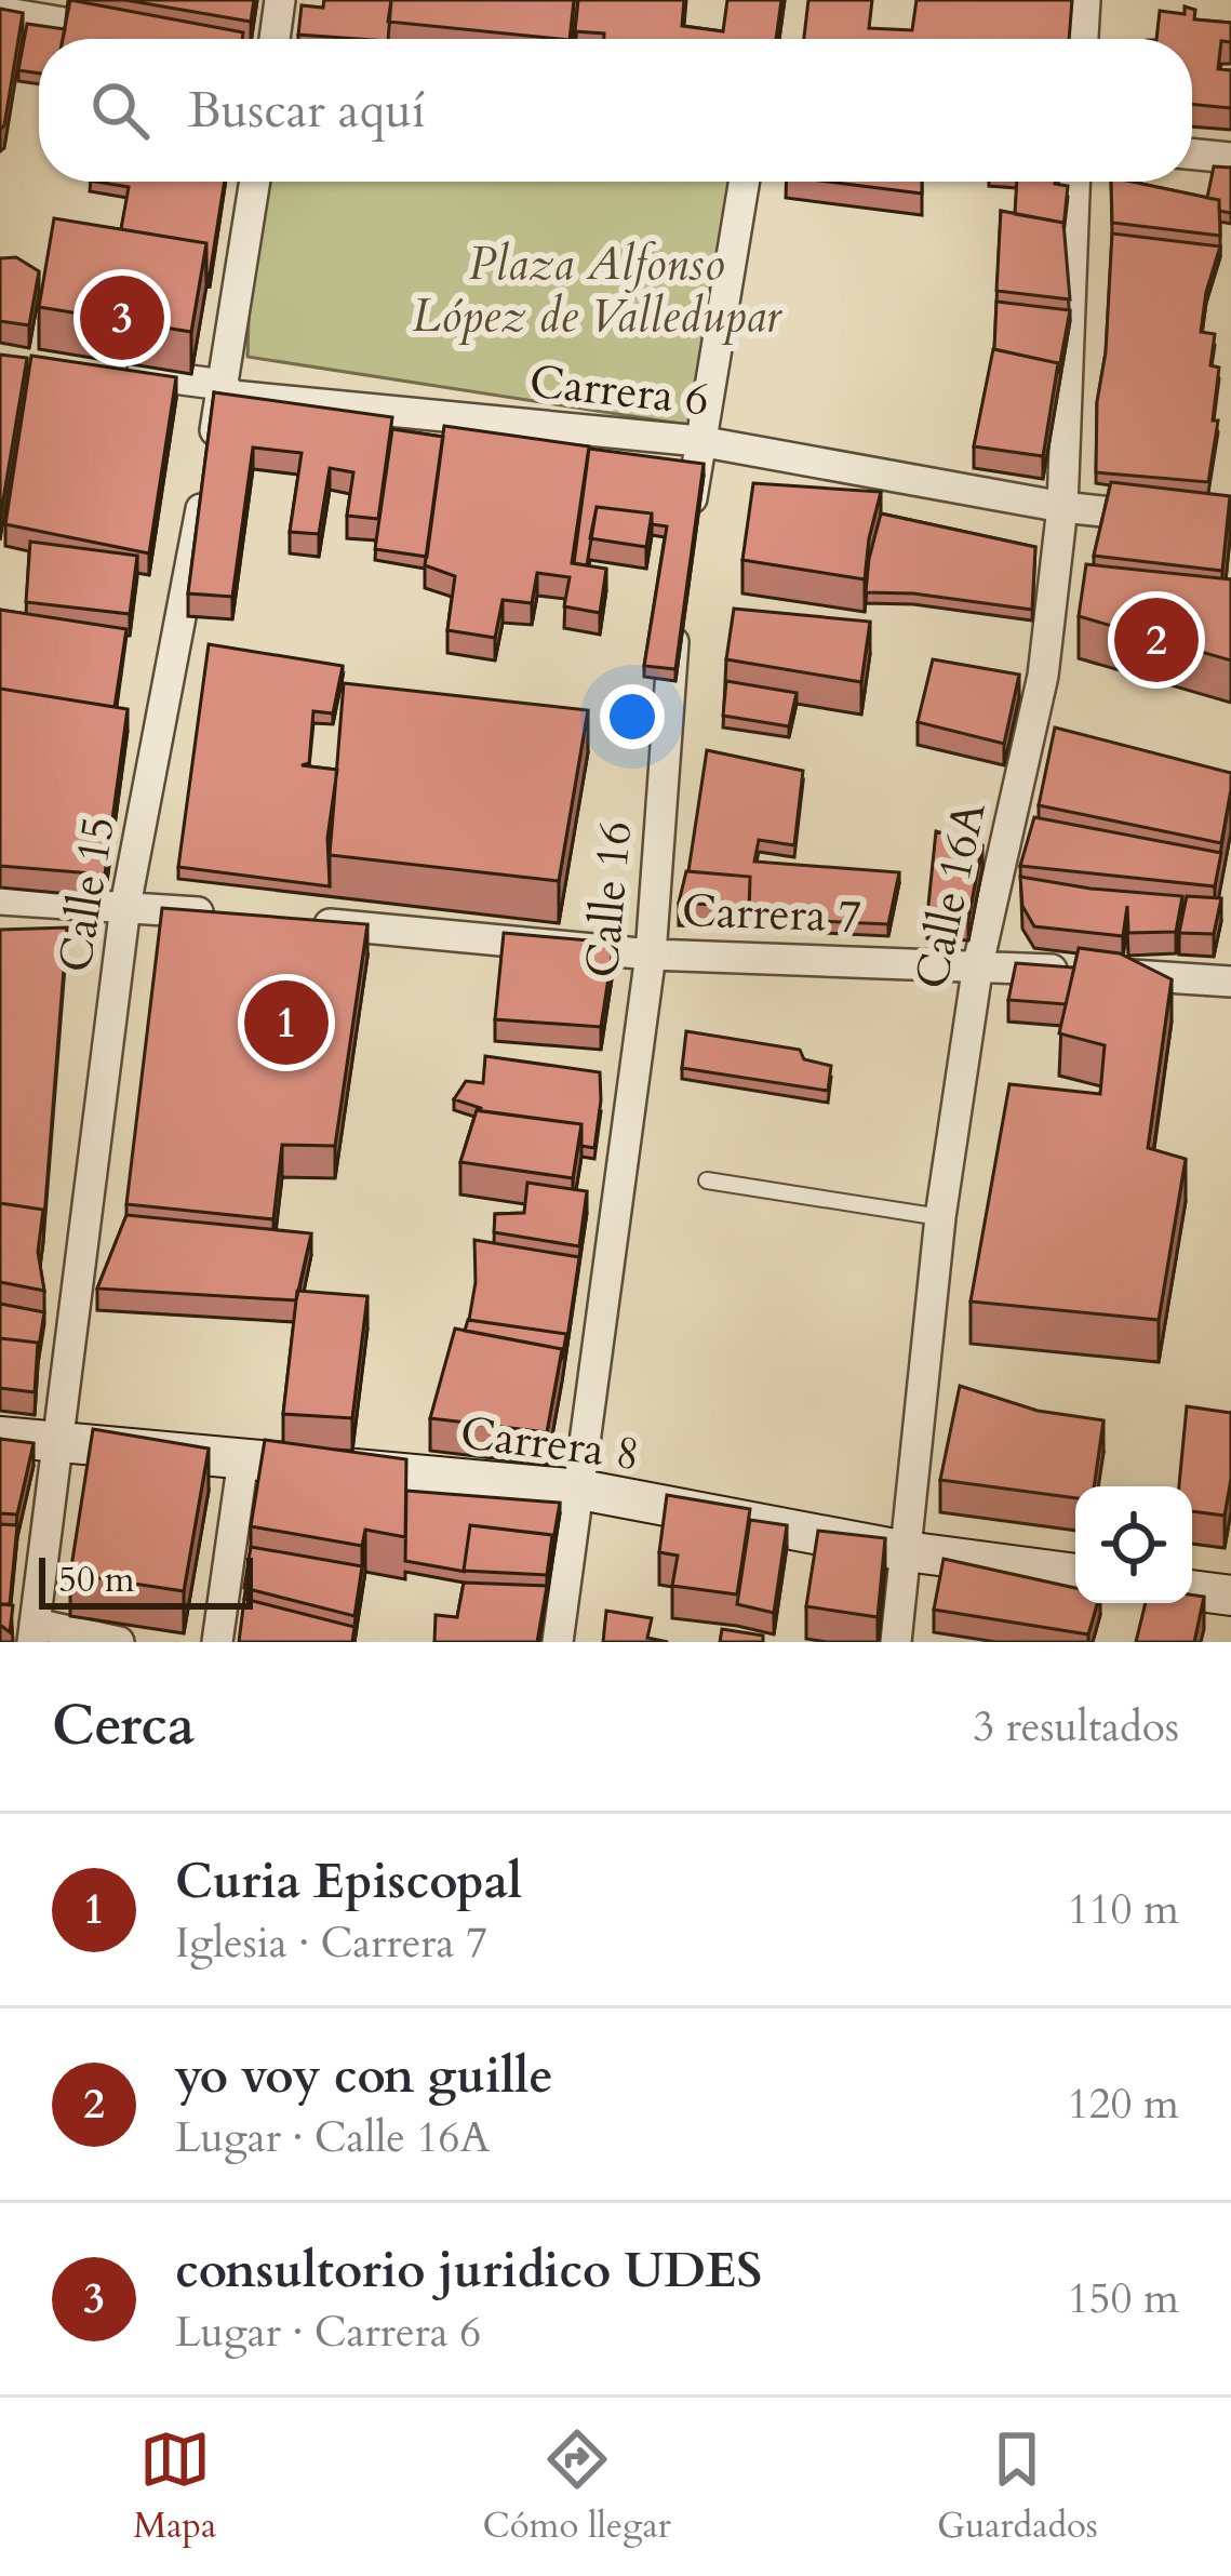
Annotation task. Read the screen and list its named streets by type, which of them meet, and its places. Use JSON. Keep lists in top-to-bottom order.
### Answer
{
  "streets": {
    "street": [
      "Carrera 6",
      "Calle 15",
      "Calle 16A",
      "Calle 16",
      "Carrera 7",
      "Carrera 8"
    ]
  },
  "crossings": [
    ["Carrera 6", "Calle 15"],
    ["Carrera 6", "Calle 16A"],
    ["Calle 15", "Carrera 8"],
    ["Calle 16A", "Carrera 7"],
    ["Calle 16A", "Carrera 8"],
    ["Calle 16", "Carrera 7"],
    ["Calle 16", "Carrera 8"]
  ],
  "parks": ["Plaza Alfonso López de Valledupar"],
  "scale_bar": "50 m",
  "page": {
    "search": "Buscar aquí",
    "pins": ["3", "2", "1"],
    "scale": "50 m",
    "heading": ["Cerca", "3 resultados"],
    "list": [
      {
        "mark": "1",
        "name": "Curia Episcopal",
        "note": "Iglesia · Carrera 7",
        "value": "110 m"
      },
      {
        "mark": "2",
        "name": "yo voy con guille",
        "note": "Lugar · Calle 16A",
        "value": "120 m"
      },
      {
        "mark": "3",
        "name": "consultorio juridico UDES",
        "note": "Lugar · Carrera 6",
        "value": "150 m"
      }
    ],
    "nav": ["Mapa", "Cómo llegar", "Guardados"]
  }
}
